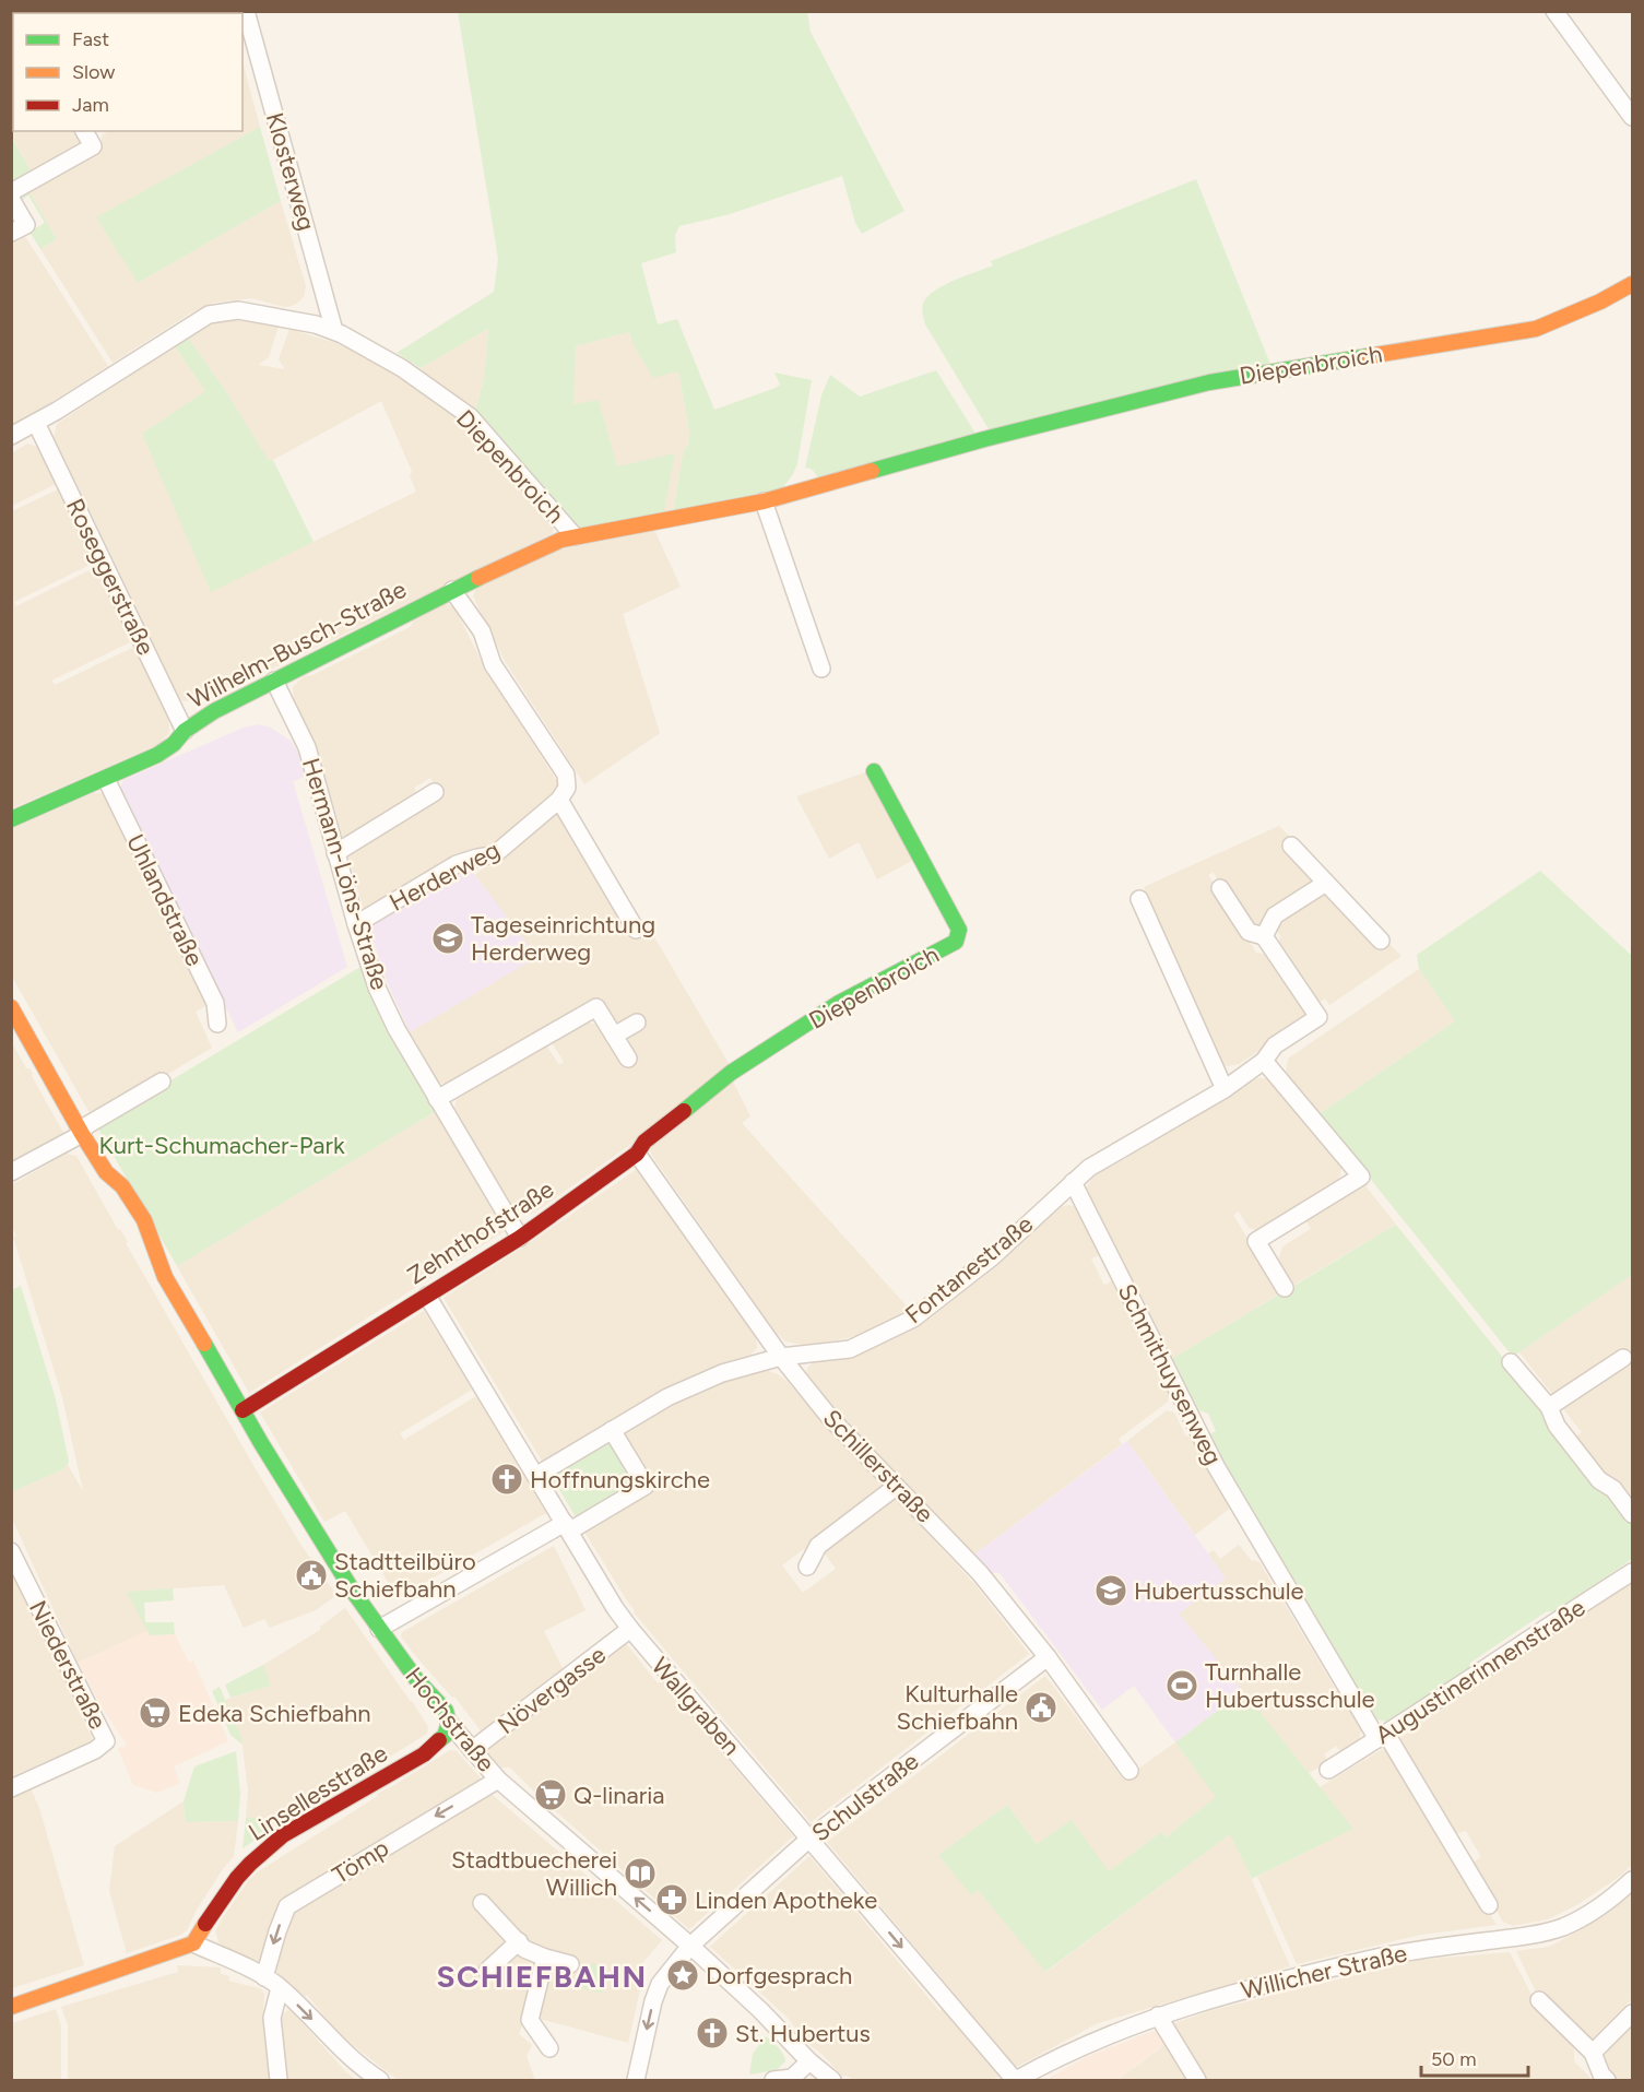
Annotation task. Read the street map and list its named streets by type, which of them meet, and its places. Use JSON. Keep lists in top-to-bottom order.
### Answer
{
  "streets": {
    "street": [
      "Klosterweg",
      "Diepenbroich",
      "Roseggerstraße",
      "Wilhelm-Busch-Straße",
      "Hermann-Löns-Straße",
      "Herderweg",
      "Uhlandstraße",
      "Zehnthofstraße",
      "Fontanestraße",
      "Schmithuysenweg",
      "Schillerstraße",
      "Niederstraße",
      "Augustinerinnenstraße",
      "Növergasse",
      "Wallgraben",
      "Hochstraße",
      "Linsellesstraße",
      "Schulstraße",
      "Tömp",
      "Willicher Straße"
    ]
  },
  "crossings": [
    ["Klosterweg", "Diepenbroich"],
    ["Diepenbroich", "Roseggerstraße"],
    ["Diepenbroich", "Wilhelm-Busch-Straße"],
    ["Diepenbroich", "Zehnthofstraße"],
    ["Roseggerstraße", "Wilhelm-Busch-Straße"],
    ["Wilhelm-Busch-Straße", "Hermann-Löns-Straße"],
    ["Wilhelm-Busch-Straße", "Uhlandstraße"],
    ["Hermann-Löns-Straße", "Herderweg"],
    ["Hermann-Löns-Straße", "Zehnthofstraße"],
    ["Zehnthofstraße", "Schillerstraße"],
    ["Zehnthofstraße", "Wallgraben"],
    ["Zehnthofstraße", "Hochstraße"],
    ["Fontanestraße", "Schmithuysenweg"],
    ["Fontanestraße", "Schillerstraße"],
    ["Fontanestraße", "Wallgraben"],
    ["Schmithuysenweg", "Augustinerinnenstraße"],
    ["Schillerstraße", "Schulstraße"],
    ["Növergasse", "Wallgraben"],
    ["Növergasse", "Hochstraße"],
    ["Wallgraben", "Schulstraße"],
    ["Wallgraben", "Willicher Straße"],
    ["Hochstraße", "Linsellesstraße"],
    ["Hochstraße", "Schulstraße"],
    ["Hochstraße", "Tömp"]
  ],
  "one_way": ["Tömp"],
  "districts": ["SCHIEFBAHN"],
  "parks": ["Kurt-Schumacher-Park"],
  "places": {
    "school or university": ["Tageseinrichtung Herderweg", "Hubertusschule"],
    "church": ["Hoffnungskirche", "St. Hubertus"],
    "public building": ["Stadtteilbüro Schiefbahn", "Kulturhalle Schiefbahn"],
    "sports": ["Turnhalle Hubertusschule"],
    "supermarket": ["Edeka Schiefbahn", "Q-linaria"],
    "library": ["Stadtbuecherei Willich"],
    "pharmacy": ["Linden Apotheke"],
    "place": ["Dorfgesprach"]
  },
  "legend": ["Fast", "Slow", "Jam"],
  "scale_bar": "50 m"
}
